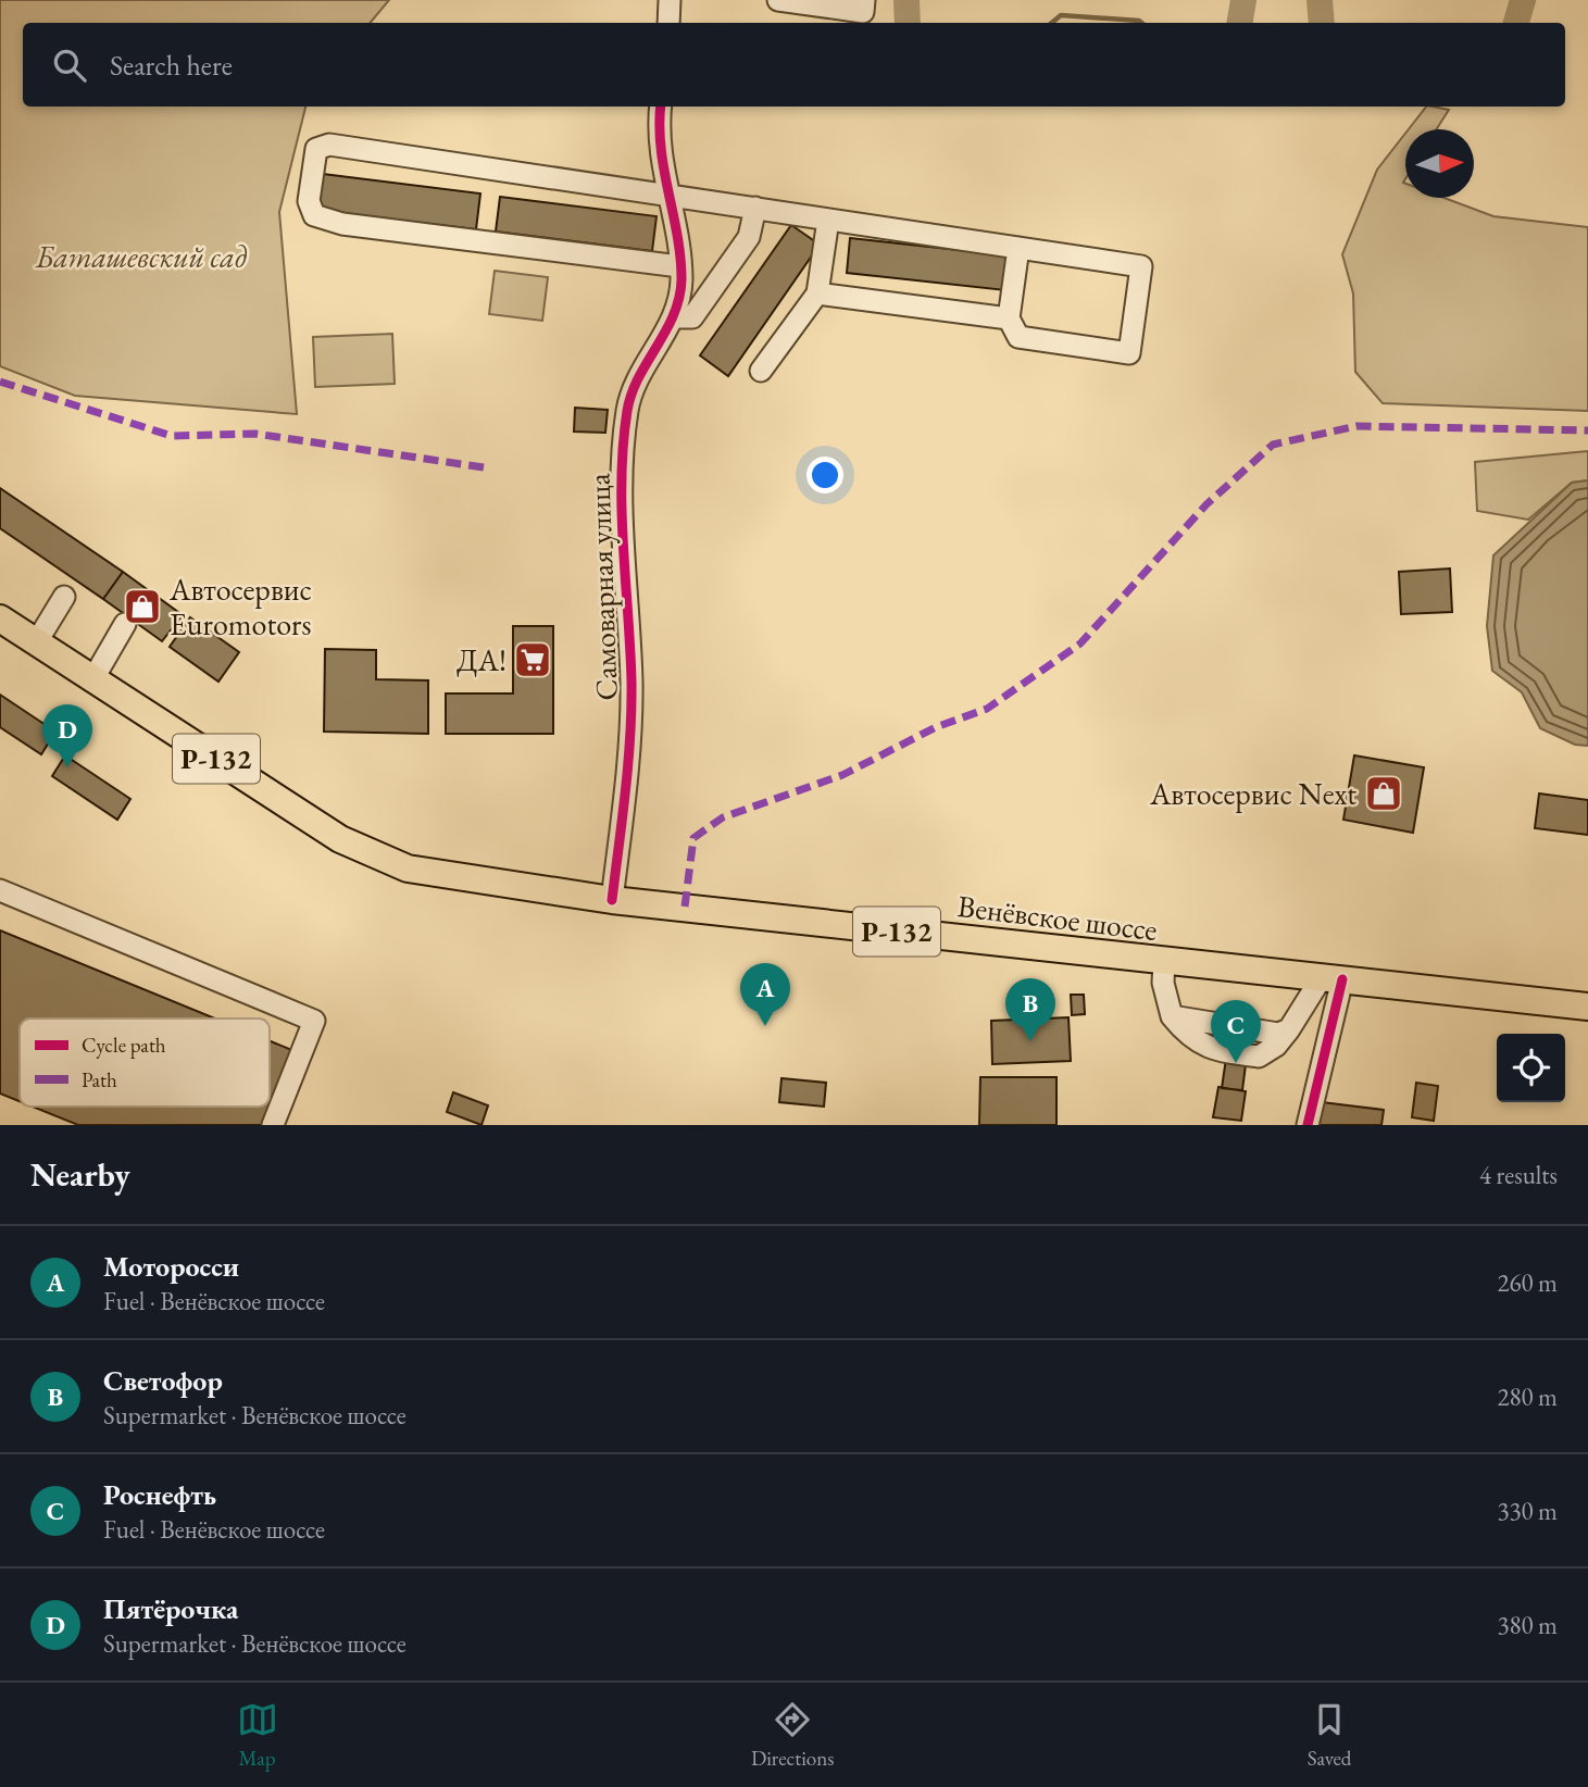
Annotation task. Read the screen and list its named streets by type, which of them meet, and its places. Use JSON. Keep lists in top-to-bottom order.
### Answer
{
  "streets": {
    "main road": ["Р-132", "Венёвское шоссе"],
    "street": ["Самоварная улица"]
  },
  "crossings": [
    ["Самоварная улица", "Венёвское шоссе"]
  ],
  "parks": ["Баташевский сад"],
  "places": {
    "shop": ["Автосервис Euromotors", "Автосервис Next"],
    "supermarket": ["ДА!"]
  },
  "legend": ["Cycle path", "Path"],
  "north": "right",
  "page": {
    "search": "Search here",
    "pins": [
      "D",
      "A",
      "B",
      "C"
    ],
    "heading": ["Nearby", "4 results"],
    "list": [
      {
        "mark": "A",
        "name": "Моторосси",
        "note": "Fuel · Венёвское шоссе",
        "value": "260 m"
      },
      {
        "mark": "B",
        "name": "Светофор",
        "note": "Supermarket · Венёвское шоссе",
        "value": "280 m"
      },
      {
        "mark": "C",
        "name": "Роснефть",
        "note": "Fuel · Венёвское шоссе",
        "value": "330 m"
      },
      {
        "mark": "D",
        "name": "Пятёрочка",
        "note": "Supermarket · Венёвское шоссе",
        "value": "380 m"
      }
    ],
    "nav": ["Map", "Directions", "Saved"]
  }
}
